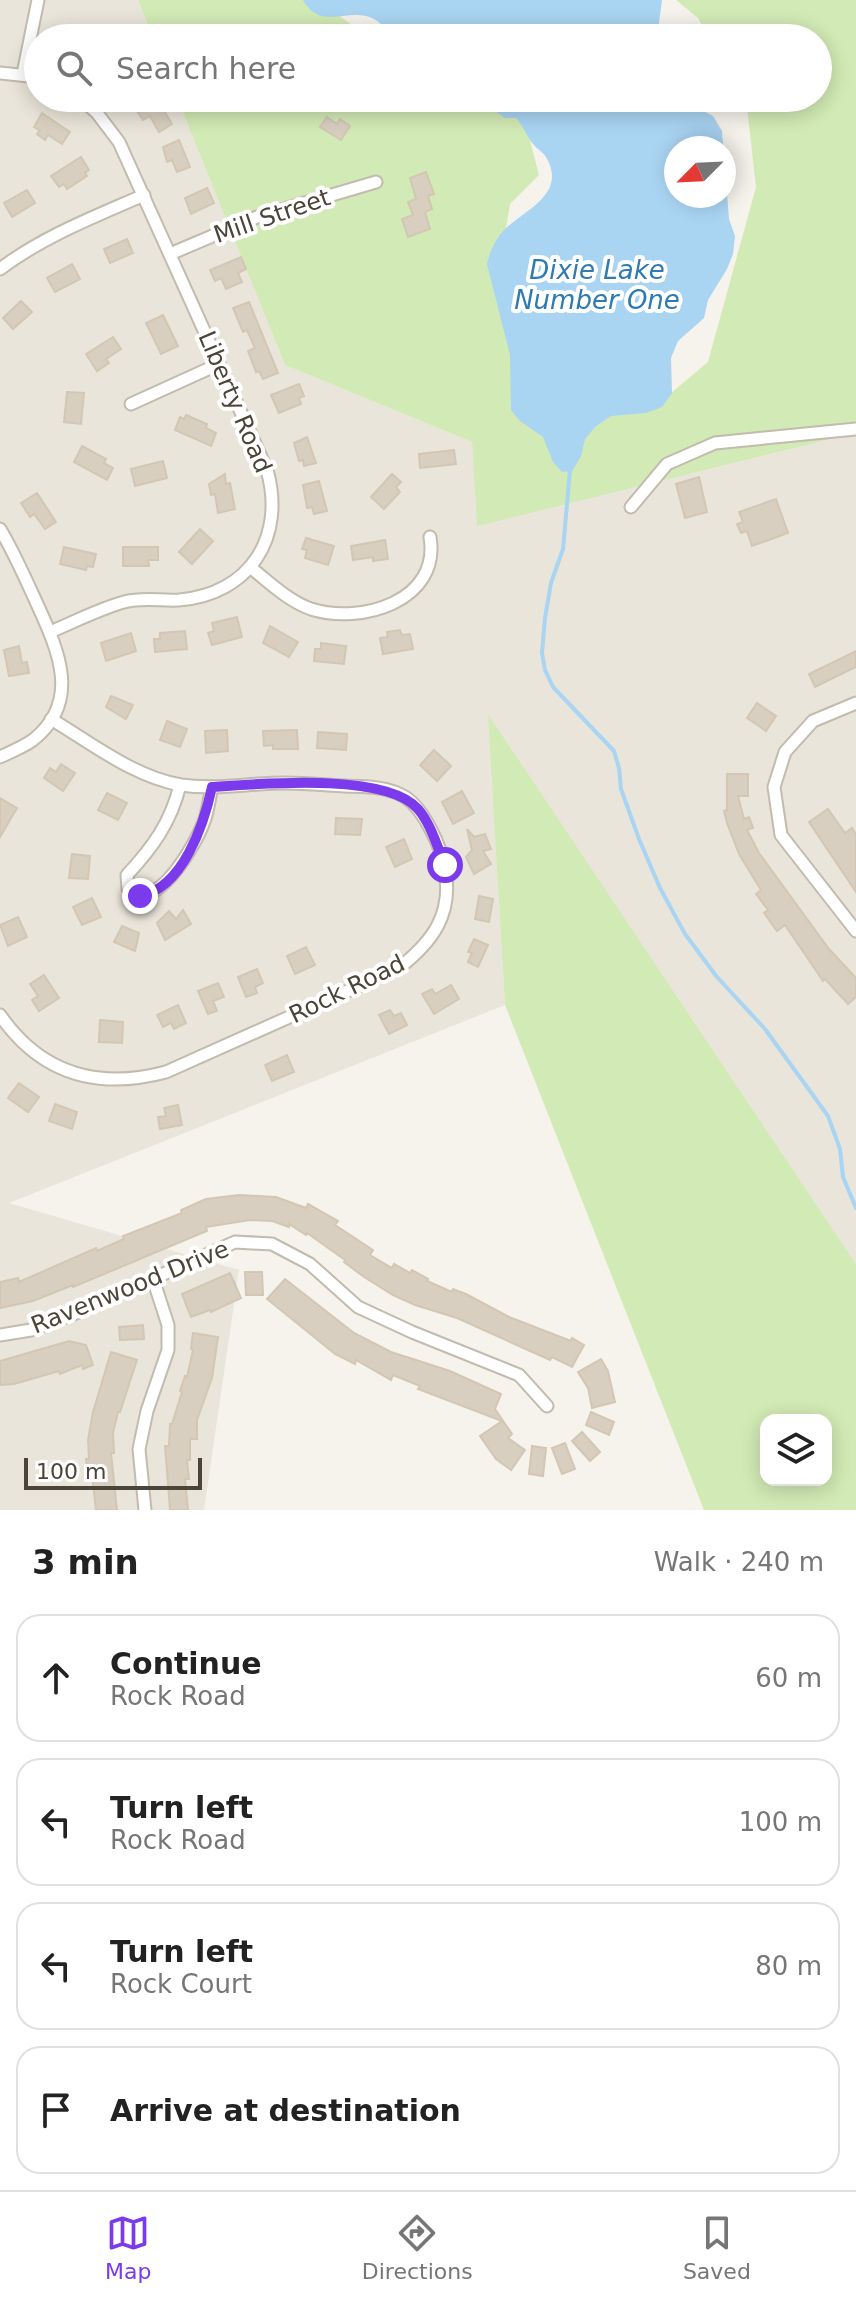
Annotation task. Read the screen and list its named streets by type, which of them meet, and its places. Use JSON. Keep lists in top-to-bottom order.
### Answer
{
  "streets": {
    "street": [
      "Mill Street",
      "Liberty Road",
      "Rock Road",
      "Ravenwood Drive"
    ]
  },
  "crossings": [
    ["Mill Street", "Liberty Road"]
  ],
  "water": ["Dixie Lake Number One"],
  "scale_bar": "100 m",
  "north": "bottom left",
  "page": {
    "search": "Search here",
    "scale": "100 m",
    "heading": ["3 min", "Walk · 240 m"],
    "list": [
      ["Continue", "Rock Road", "60 m"],
      ["Turn left", "Rock Road", "100 m"],
      ["Turn left", "Rock Court", "80 m"],
      "Arrive at destination"
    ],
    "nav": ["Map", "Directions", "Saved"]
  }
}
